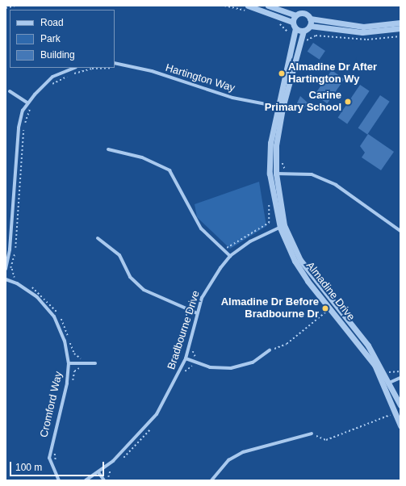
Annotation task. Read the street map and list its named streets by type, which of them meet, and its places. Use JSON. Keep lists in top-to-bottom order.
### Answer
{
  "streets": {
    "street": [
      "Hartington Way",
      "Almadine Drive",
      "Bradbourne Drive",
      "Cromford Way"
    ]
  },
  "crossings": [
    ["Hartington Way", "Almadine Drive"],
    ["Almadine Drive", "Bradbourne Drive"]
  ],
  "places": ["Almadine Dr After Hartington Wy", "Carine Primary School", "Almadine Dr Before Bradbourne Dr"],
  "legend": ["Road", "Park", "Building"],
  "scale_bar": "100 m"
}
